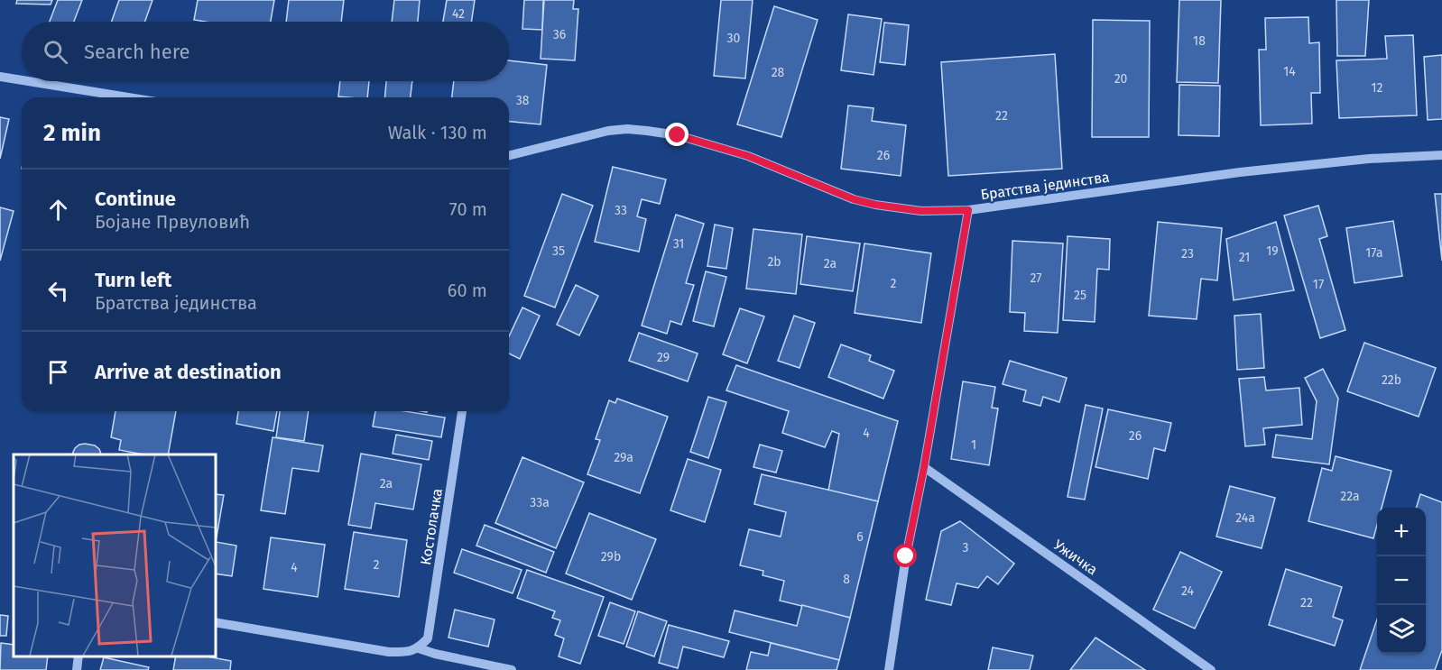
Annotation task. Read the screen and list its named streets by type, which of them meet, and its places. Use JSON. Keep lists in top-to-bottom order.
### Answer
{
  "streets": {
    "street": ["Братства јединства", "Костолачка", "Ужичка"]
  },
  "house_numbers": [
    "42",
    "36",
    "30",
    "18",
    "14",
    "28",
    "20",
    "12",
    "38",
    "22",
    "26",
    "33",
    "31",
    "35",
    "19",
    "17a",
    "23",
    "21",
    "2b",
    "2a",
    "27",
    "2",
    "17",
    "25",
    "29",
    "22b",
    "4",
    "26",
    "1",
    "29a",
    "2a",
    "22a",
    "33a",
    "24a",
    "6",
    "3",
    "29b",
    "2",
    "4",
    "8",
    "24",
    "22"
  ],
  "page": {
    "search": "Search here",
    "heading": ["2 min", "Walk · 130 m"],
    "list": [
      ["Continue", "Бојане Првуловић", "70 m"],
      ["Turn left", "Братства јединства", "60 m"],
      "Arrive at destination"
    ],
    "map_buttons": ["+", "−"]
  }
}
